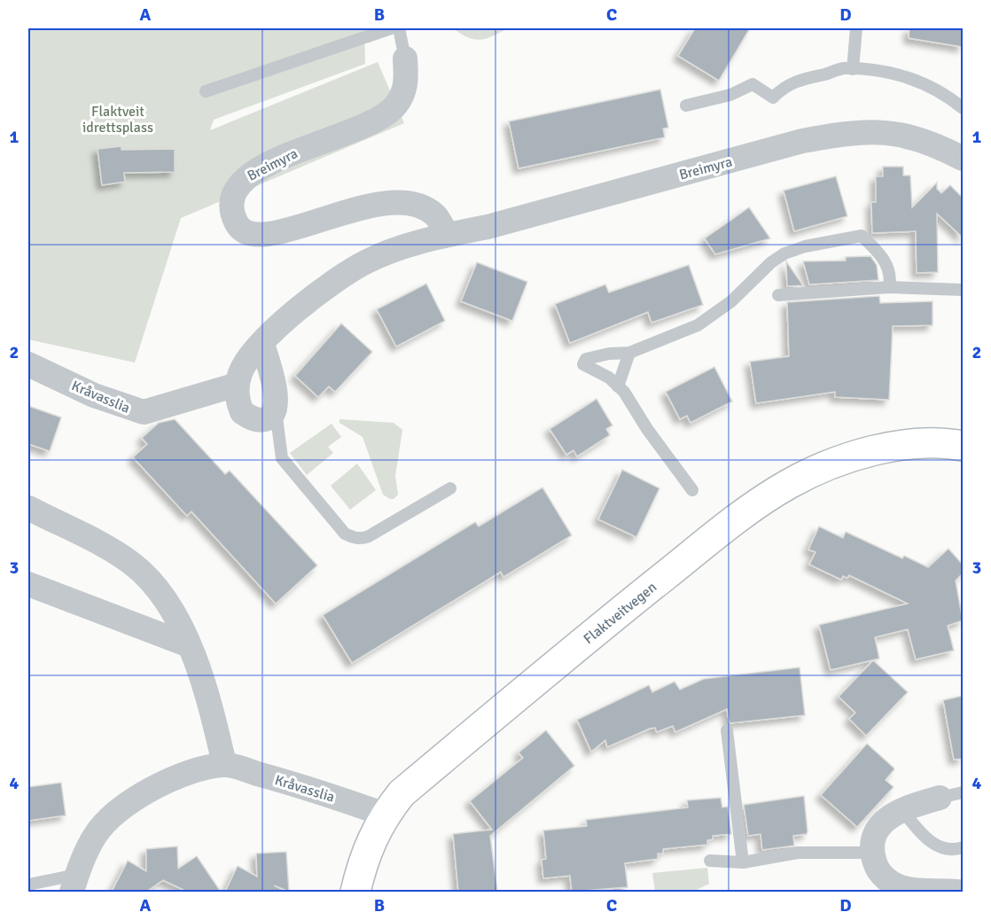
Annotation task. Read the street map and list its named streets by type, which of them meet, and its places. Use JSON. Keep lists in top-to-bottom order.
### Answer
{
  "streets": {
    "main road": ["Flaktveitvegen"],
    "street": ["Breimyra", "Kråvasslia"]
  },
  "crossings": [
    ["Breimyra", "Kråvasslia"],
    ["Kråvasslia", "Flaktveitvegen"]
  ],
  "parks": ["Flaktveit idrettsplass"],
  "grid": {
    "columns": [
      "A",
      "B",
      "C",
      "D"
    ],
    "rows": [
      "1",
      "2",
      "3",
      "4"
    ]
  }
}
